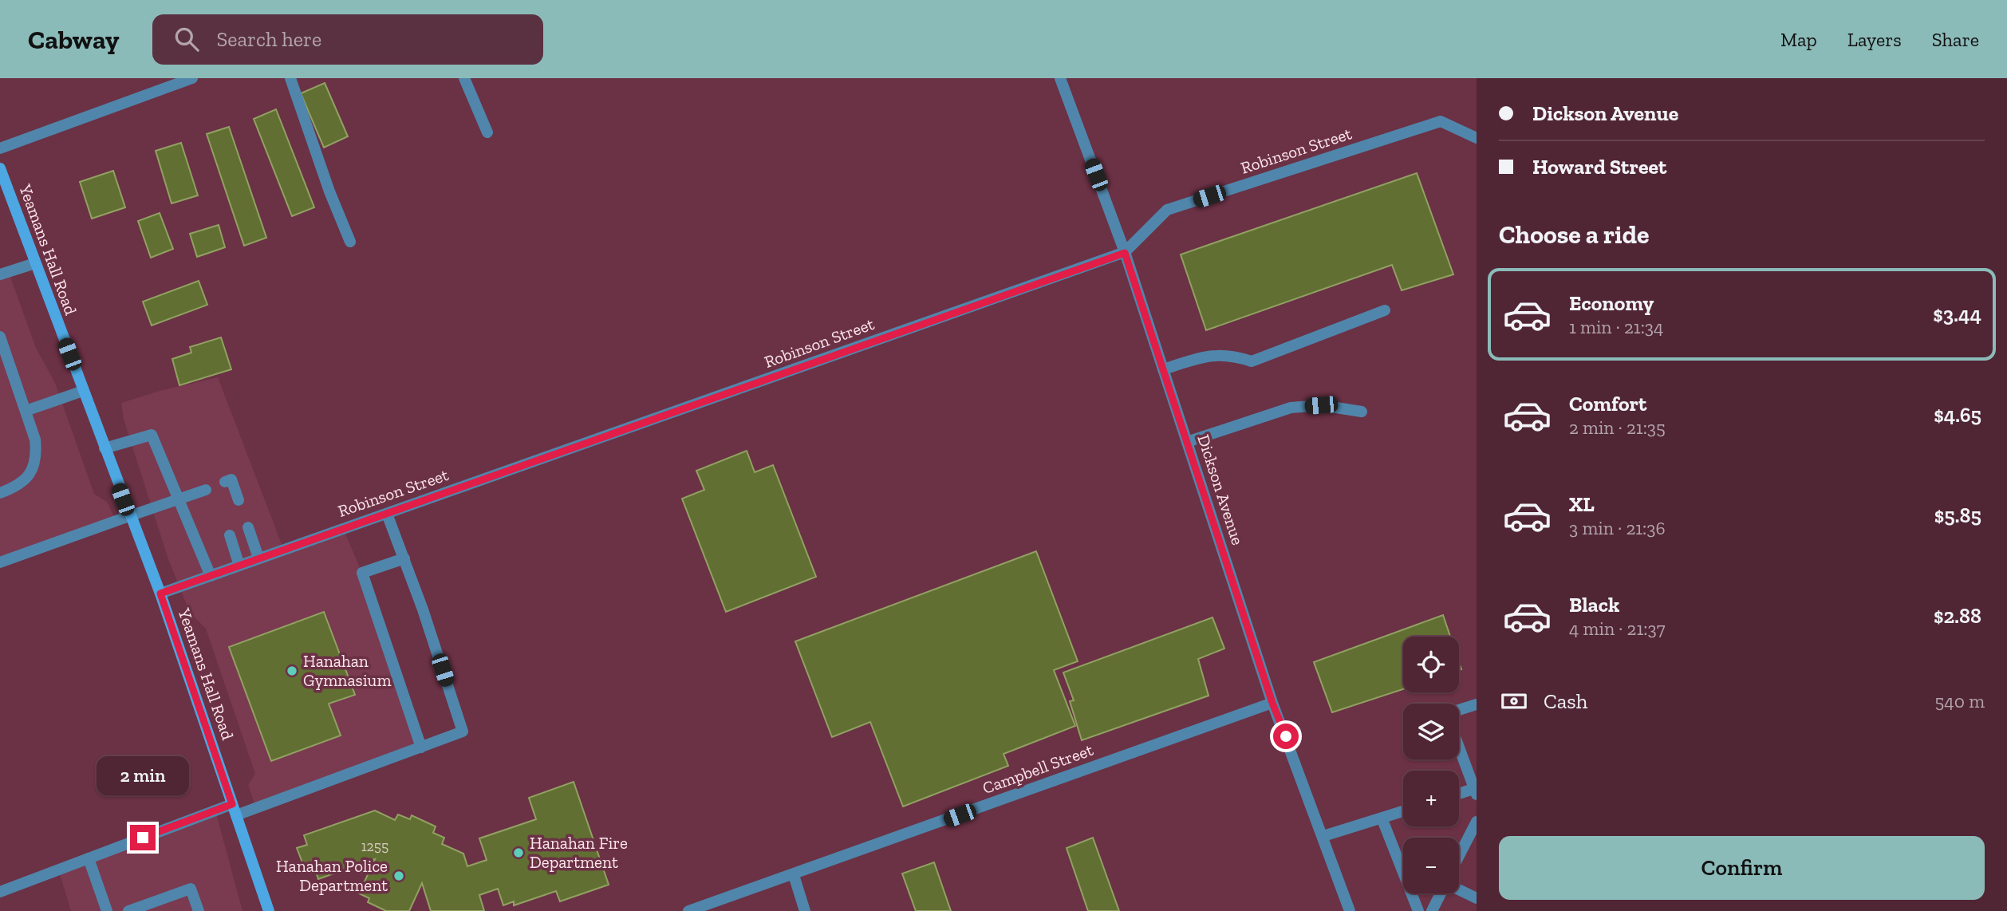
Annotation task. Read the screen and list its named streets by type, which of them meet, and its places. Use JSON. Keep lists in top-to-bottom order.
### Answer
{
  "streets": {
    "street": [
      "Robinson Street",
      "Yeamans Hall Road",
      "Dickson Avenue",
      "Campbell Street"
    ]
  },
  "crossings": [
    ["Robinson Street", "Yeamans Hall Road"],
    ["Robinson Street", "Dickson Avenue"],
    ["Dickson Avenue", "Campbell Street"]
  ],
  "places": ["Hanahan Gymnasium", "Hanahan Fire Department", "Hanahan Police Department"],
  "house_numbers": ["1255"],
  "page": {
    "header": "Cabway",
    "search": "Search here",
    "nav": ["Map", "Layers", "Share"],
    "banner": ["Dickson Avenue", "Howard Street"],
    "heading": "Choose a ride",
    "list": [
      {
        "name": "Economy",
        "note": "1 min · 21:34",
        "value": "$3.44"
      },
      {
        "name": "Comfort",
        "note": "2 min · 21:35",
        "value": "$4.65"
      },
      {
        "name": "XL",
        "note": "3 min · 21:36",
        "value": "$5.85"
      },
      {
        "name": "Black",
        "note": "4 min · 21:37",
        "value": "$2.88"
      }
    ],
    "map_buttons": ["+", "−"],
    "pay": ["Cash", "540 m"],
    "bubble": "2 min",
    "buttons": "Confirm"
  }
}
